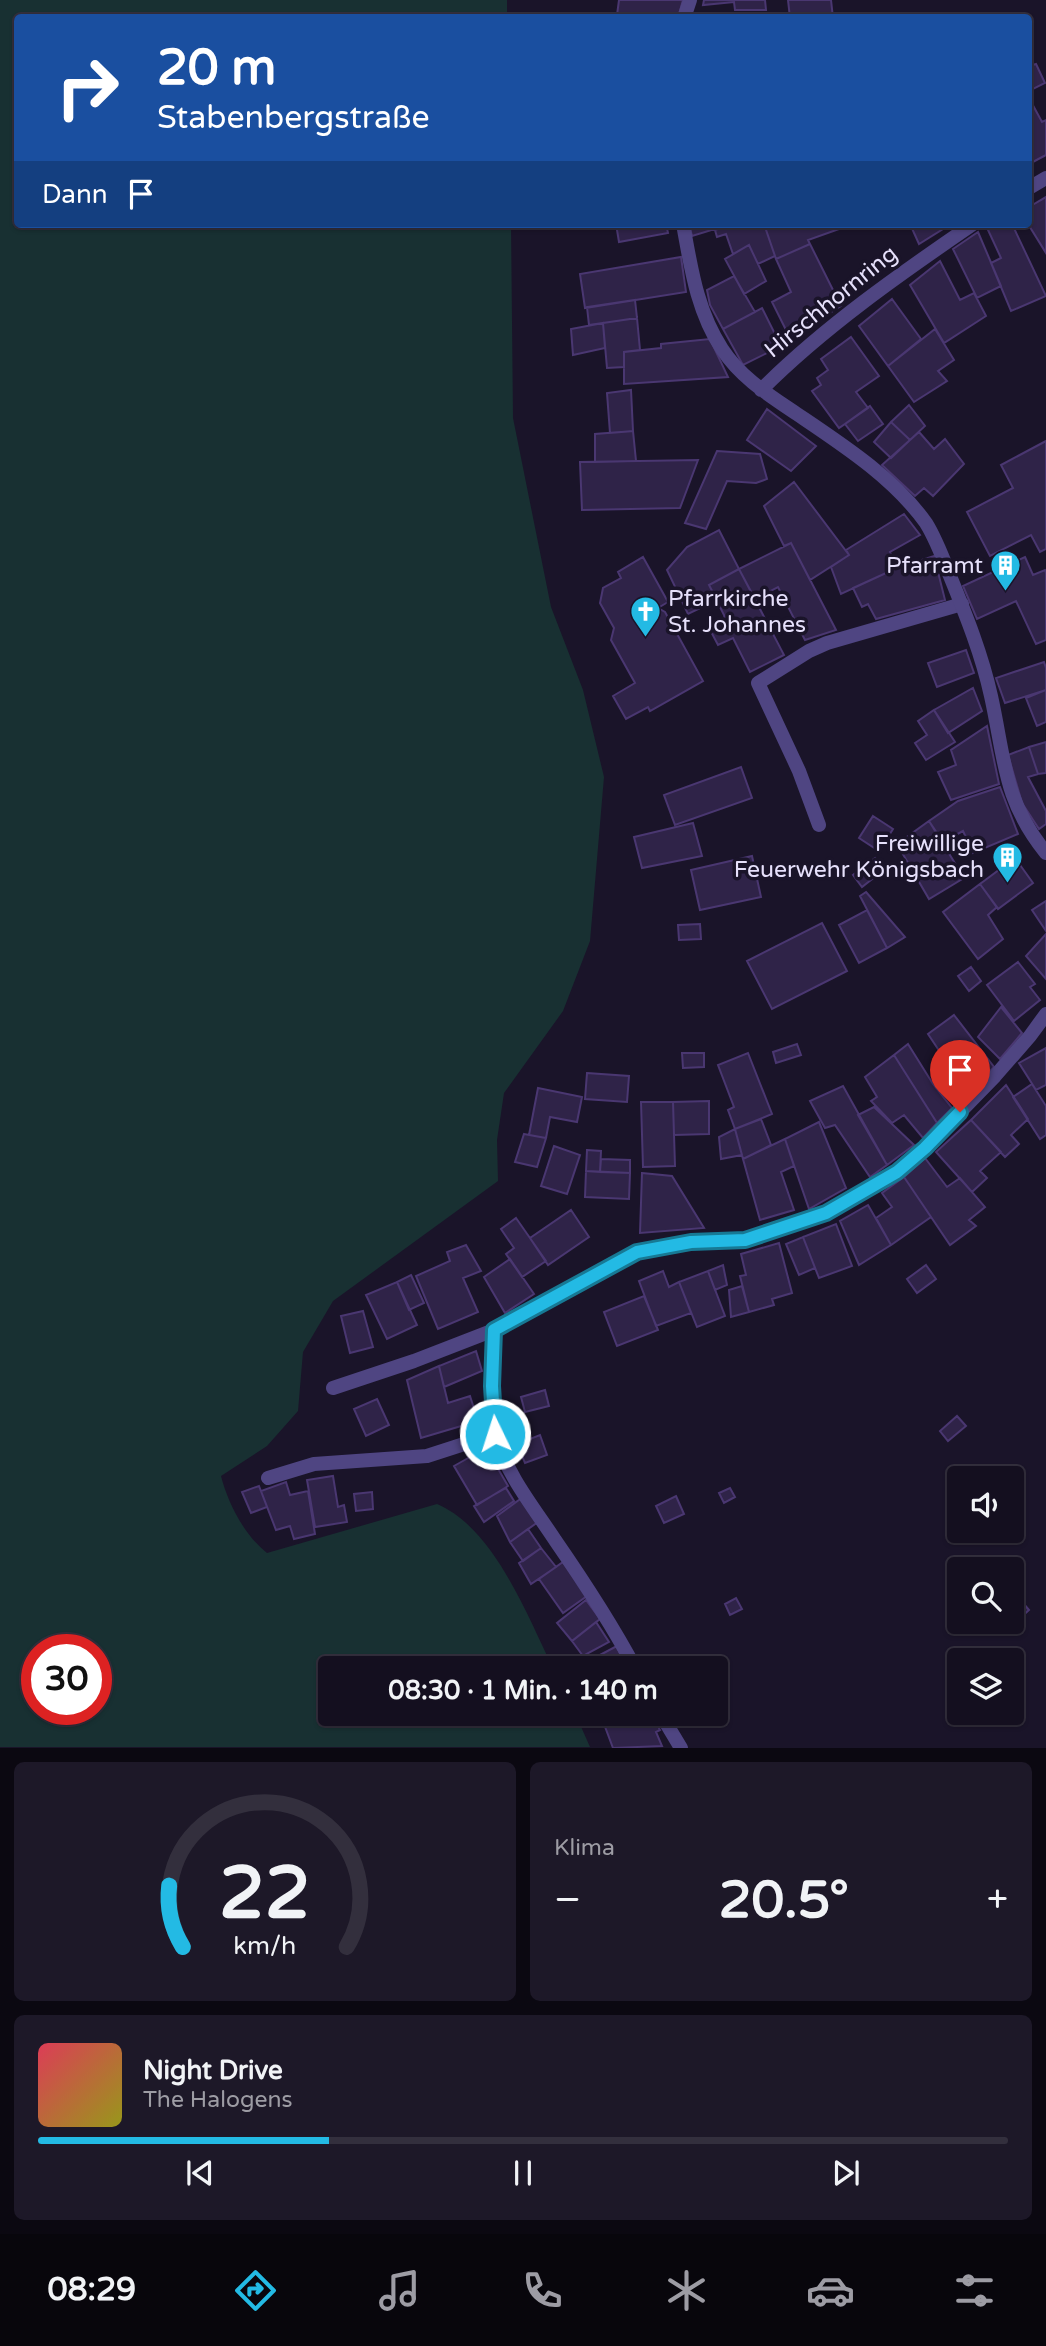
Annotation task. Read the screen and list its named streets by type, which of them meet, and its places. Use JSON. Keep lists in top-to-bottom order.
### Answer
{
  "streets": {
    "street": ["Hirschhornring"]
  },
  "places": {
    "building": ["Pfarramt", "Freiwillige Feuerwehr Königsbach"],
    "church": ["Pfarrkirche St. Johannes"]
  },
  "page": {
    "turn": ["20 m", "Stabenbergstraße"],
    "then": "Dann",
    "limit": "30",
    "trip": "08:30 · 1 Min. · 140 m",
    "tile": "Klima",
    "heat": ["−", "20.5°", "+"],
    "song": ["Night Drive", "The Halogens"],
    "tabs": "08:29",
    "gauge": ["22", "km/h"]
  }
}
